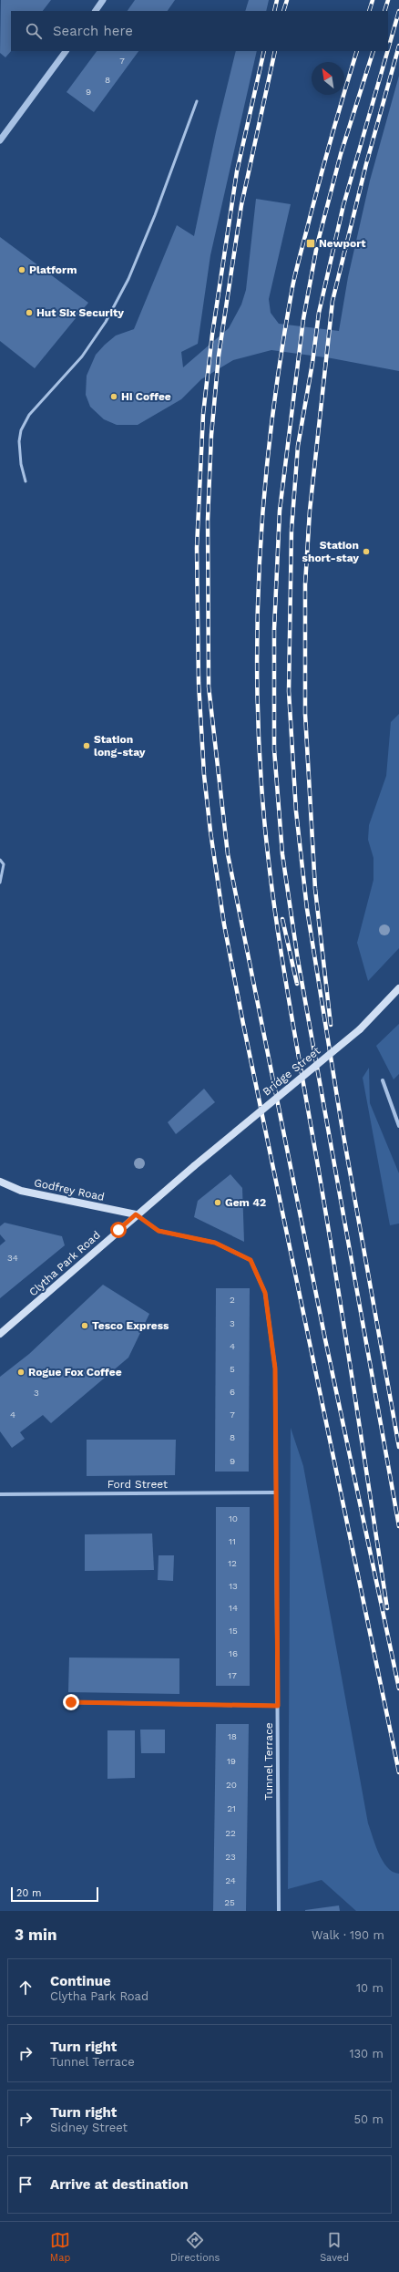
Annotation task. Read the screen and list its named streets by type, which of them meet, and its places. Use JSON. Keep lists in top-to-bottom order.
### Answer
{
  "streets": {
    "main road": ["Bridge Street", "Godfrey Road", "Clytha Park Road"],
    "street": ["Ford Street", "Tunnel Terrace"]
  },
  "crossings": [
    ["Bridge Street", "Clytha Park Road"],
    ["Godfrey Road", "Clytha Park Road"],
    ["Godfrey Road", "Tunnel Terrace"],
    ["Clytha Park Road", "Tunnel Terrace"],
    ["Ford Street", "Tunnel Terrace"]
  ],
  "places": {
    "transit": ["Newport"],
    "other": [
      "Platform",
      "Hut Six Security",
      "Hi Coffee",
      "Station short-stay",
      "Station long-stay",
      "Gem 42",
      "Tesco Express",
      "Rogue Fox Coffee"
    ]
  },
  "house_numbers": [
    "7",
    "8",
    "9",
    "34",
    "2",
    "3",
    "4",
    "5",
    "6",
    "3",
    "4",
    "7",
    "8",
    "9",
    "10",
    "11",
    "12",
    "13",
    "14",
    "15",
    "16",
    "17",
    "18",
    "19",
    "20",
    "21",
    "22",
    "23",
    "24",
    "25"
  ],
  "scale_bar": "20 m",
  "north": "top left",
  "page": {
    "search": "Search here",
    "scale": "20 m",
    "heading": ["3 min", "Walk · 190 m"],
    "list": [
      ["Continue", "Clytha Park Road", "10 m"],
      ["Turn right", "Tunnel Terrace", "130 m"],
      ["Turn right", "Sidney Street", "50 m"],
      "Arrive at destination"
    ],
    "nav": ["Map", "Directions", "Saved"]
  }
}
